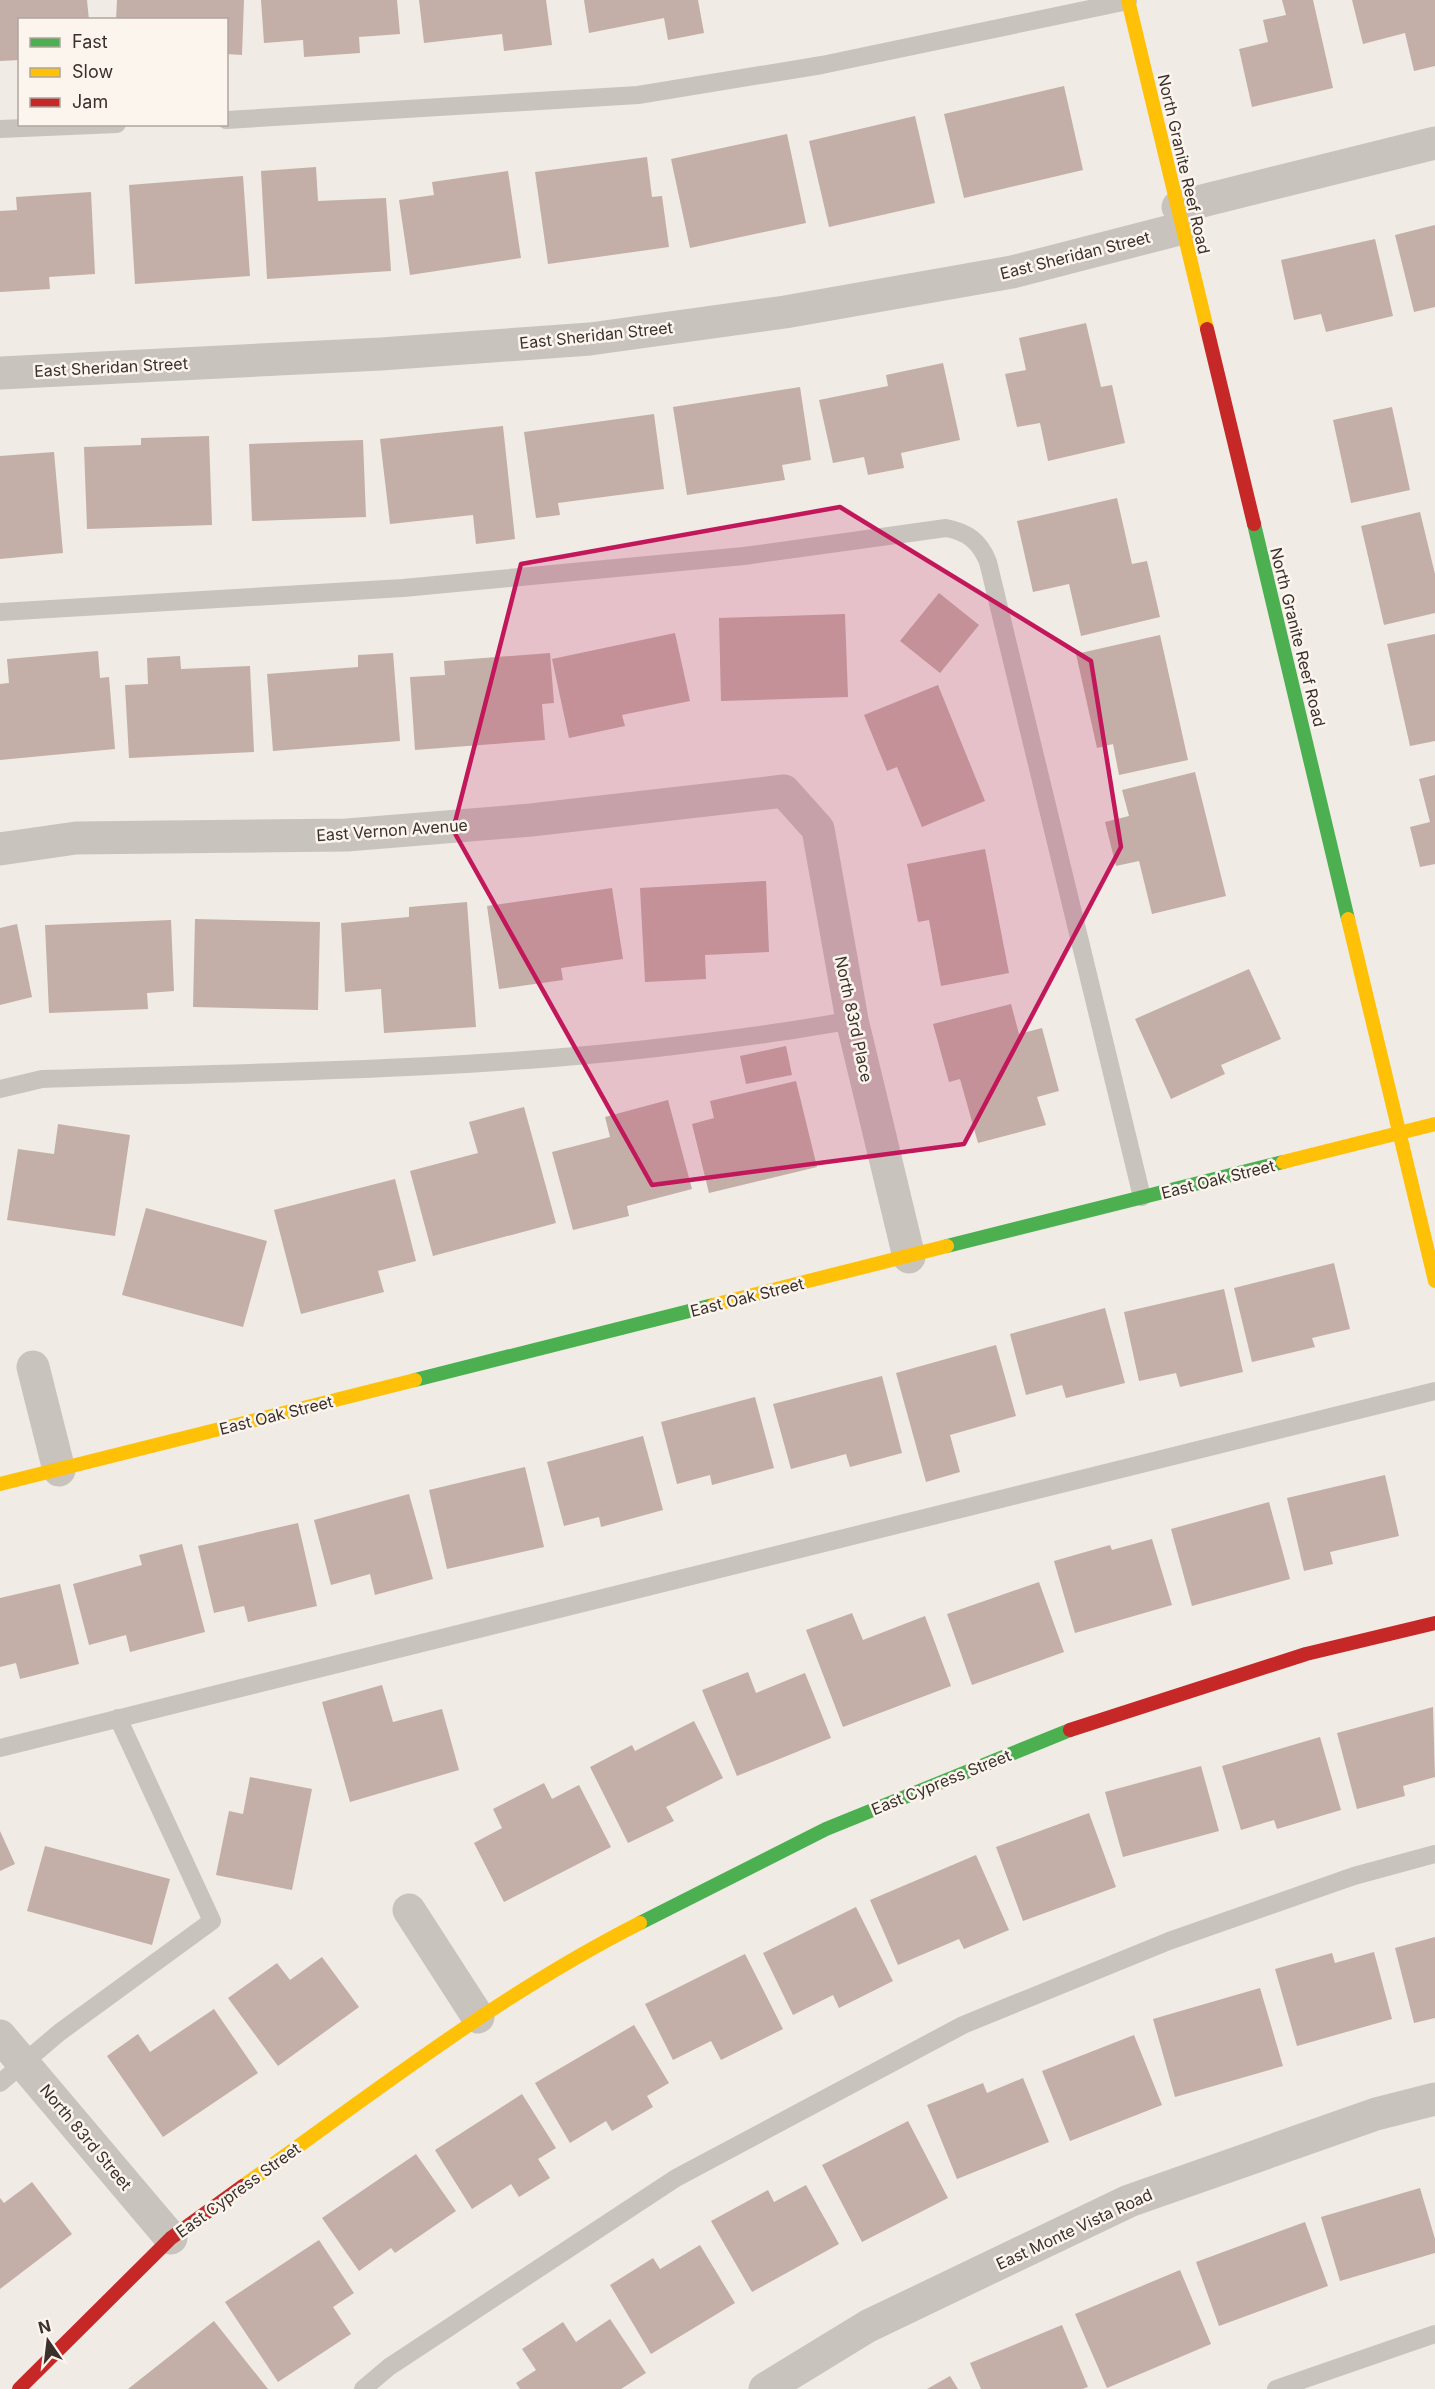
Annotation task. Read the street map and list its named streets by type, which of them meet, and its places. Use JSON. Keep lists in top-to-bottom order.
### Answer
{
  "streets": {
    "street": [
      "North Granite Reef Road",
      "East Sheridan Street",
      "East Vernon Avenue",
      "North 83rd Place",
      "East Oak Street",
      "East Cypress Street",
      "North 83rd Street",
      "East Monte Vista Road"
    ]
  },
  "crossings": [
    ["North Granite Reef Road", "East Sheridan Street"],
    ["North Granite Reef Road", "East Oak Street"],
    ["East Vernon Avenue", "North 83rd Place"],
    ["North 83rd Place", "East Oak Street"],
    ["East Cypress Street", "North 83rd Street"]
  ],
  "legend": ["Fast", "Slow", "Jam"],
  "north": "top"
}
